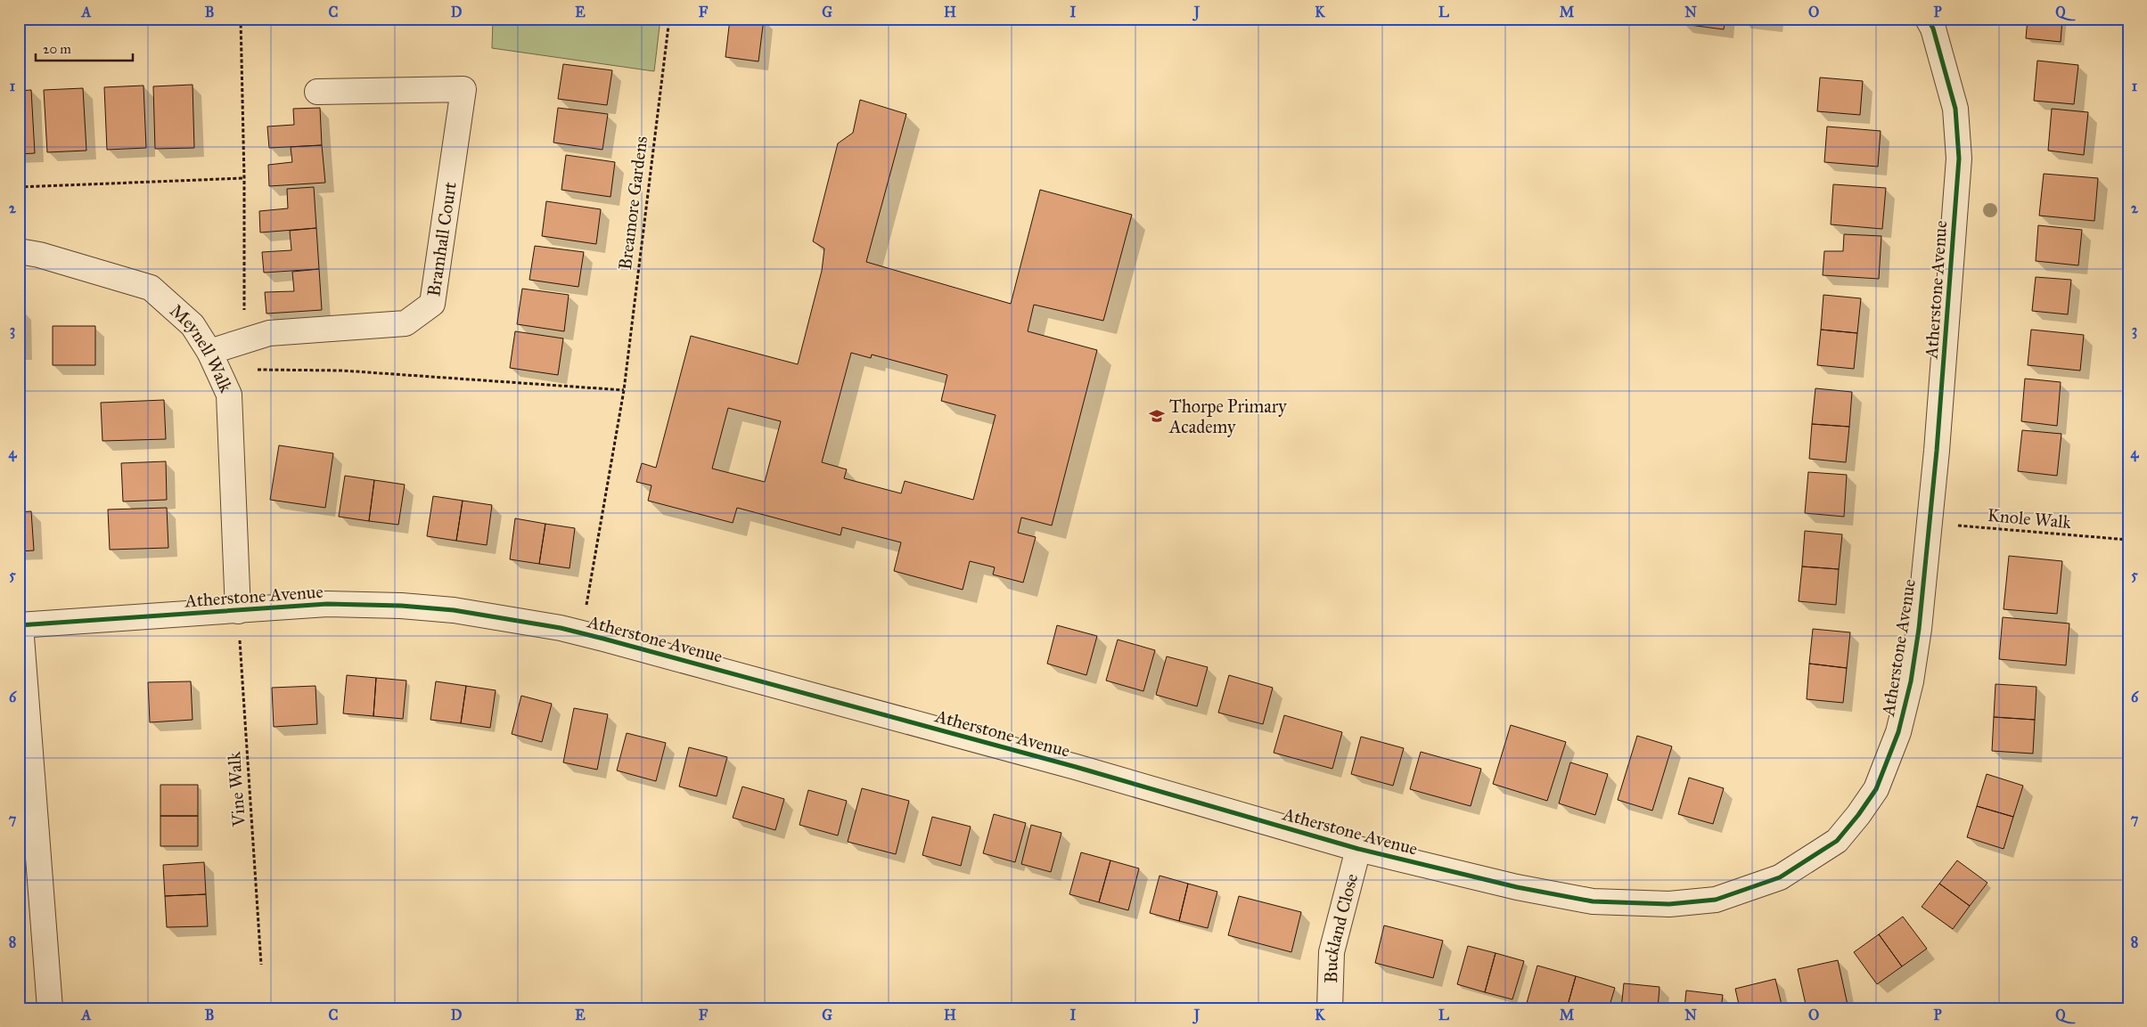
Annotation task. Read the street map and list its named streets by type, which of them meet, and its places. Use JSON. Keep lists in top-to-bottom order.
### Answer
{
  "streets": {
    "street": [
      "Bramhall Court",
      "Atherstone Avenue",
      "Meynell Walk",
      "Buckland Close"
    ],
    "path": ["Breamore Gardens", "Knole Walk", "Vine Walk"]
  },
  "crossings": [
    ["Bramhall Court", "Meynell Walk"],
    ["Atherstone Avenue", "Meynell Walk"],
    ["Atherstone Avenue", "Knole Walk"],
    ["Atherstone Avenue", "Vine Walk"],
    ["Atherstone Avenue", "Buckland Close"],
    ["Meynell Walk", "Vine Walk"]
  ],
  "places": {
    "school or university": ["Thorpe Primary Academy"]
  },
  "scale_bar": "20 m",
  "grid": {
    "columns": [
      "A",
      "B",
      "C",
      "D",
      "E",
      "F",
      "G",
      "H",
      "I",
      "J",
      "K",
      "L",
      "M",
      "N",
      "O",
      "P",
      "Q"
    ],
    "rows": [
      "1",
      "2",
      "3",
      "4",
      "5",
      "6",
      "7",
      "8"
    ]
  }
}
